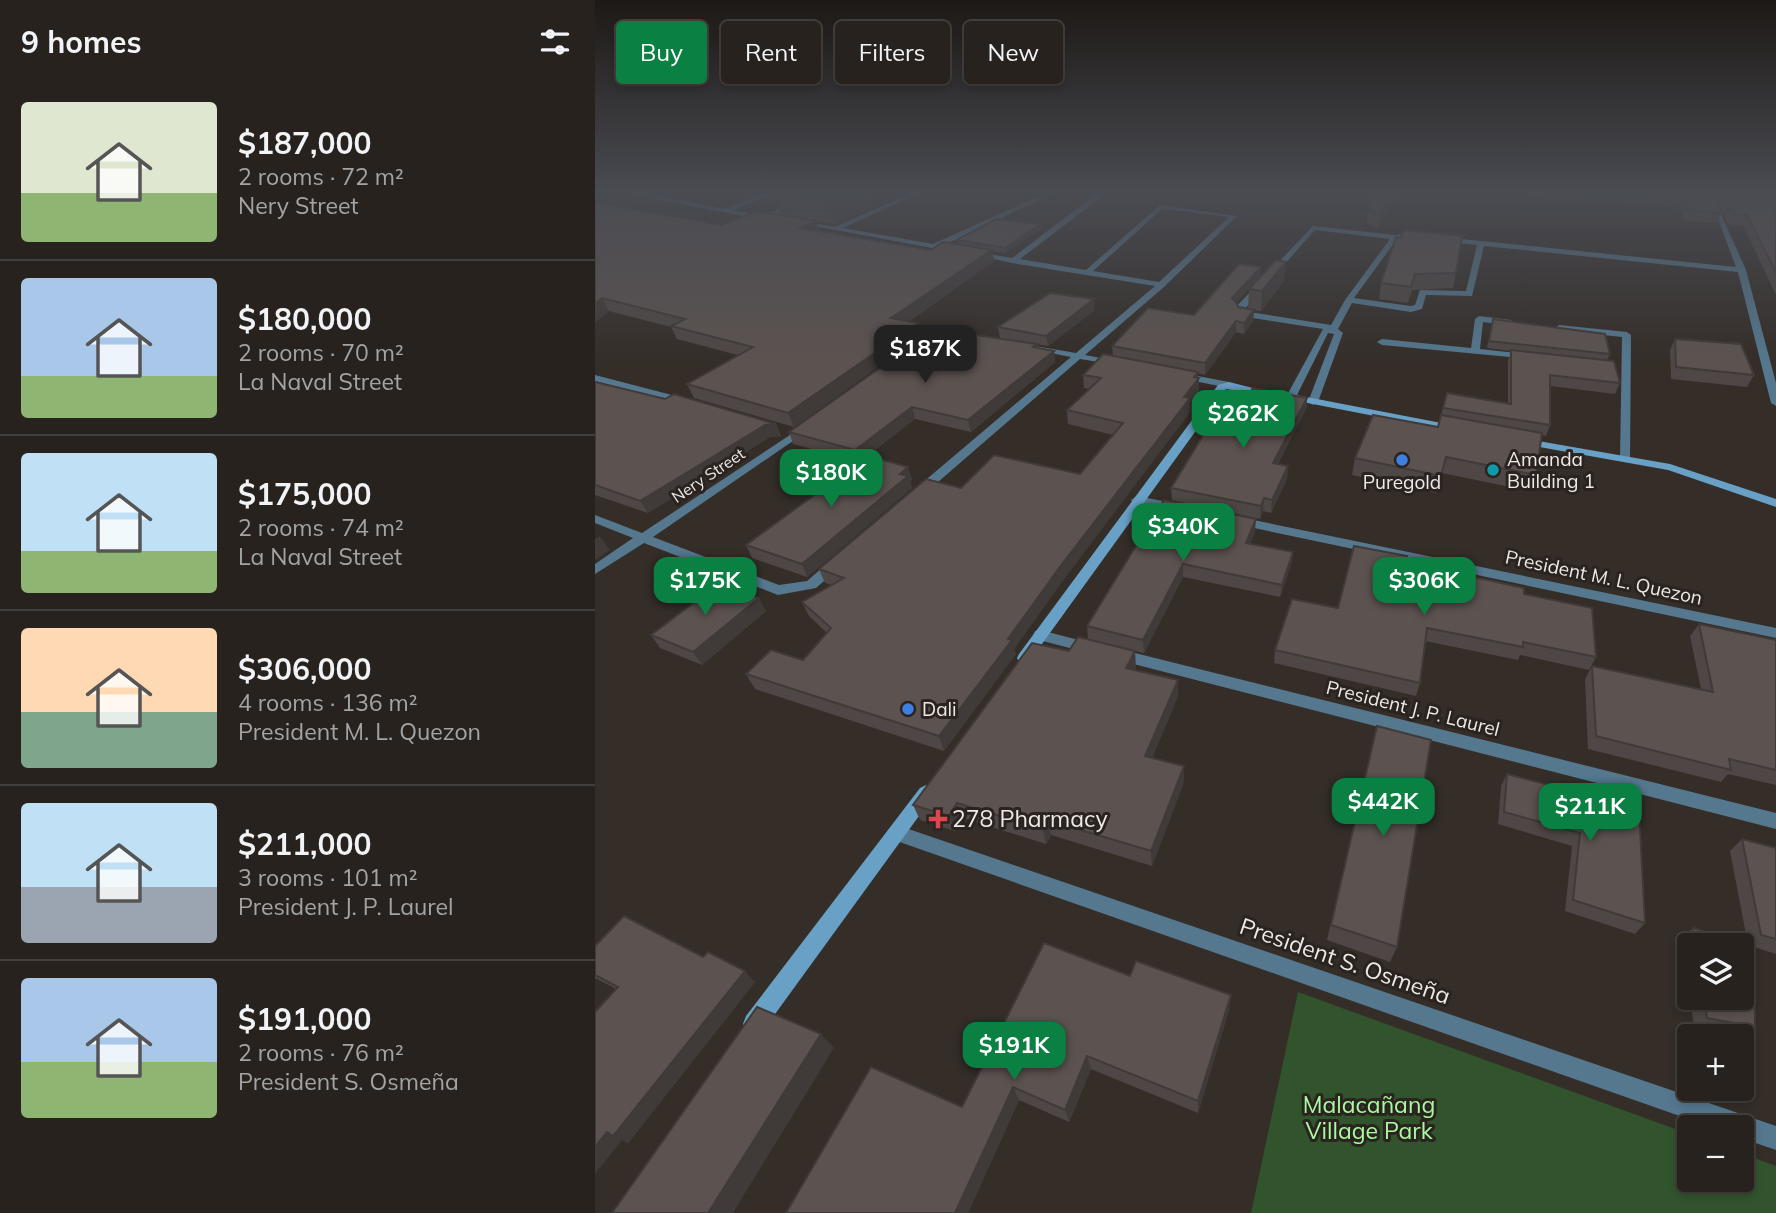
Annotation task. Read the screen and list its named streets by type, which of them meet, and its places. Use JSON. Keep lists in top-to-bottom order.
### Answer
{
  "streets": {
    "street": [
      "Nery Street",
      "President M. L. Quezon",
      "President J. P. Laurel",
      "President S. Osmeña"
    ]
  },
  "parks": ["Malacañang Village Park"],
  "places": {
    "other": ["Puregold", "Amanda Building 1", "Dali"],
    "health": ["278 Pharmacy"]
  },
  "page": {
    "heading": "9 homes",
    "chip": [
      "Buy",
      "Rent",
      "Filters",
      "New"
    ],
    "list": [
      {
        "name": "$187,000",
        "note": "2 rooms · 72 m² · Nery Street"
      },
      {
        "name": "$180,000",
        "note": "2 rooms · 70 m² · La Naval Street"
      },
      {
        "name": "$175,000",
        "note": "2 rooms · 74 m² · La Naval Street"
      },
      {
        "name": "$306,000",
        "note": "4 rooms · 136 m² · President M. L. Quezon"
      },
      {
        "name": "$211,000",
        "note": "3 rooms · 101 m² · President J. P. Laurel"
      },
      {
        "name": "$191,000",
        "note": "2 rooms · 76 m² · President S. Osmeña"
      }
    ],
    "price": [
      "$187K",
      "$262K",
      "$180K",
      "$340K",
      "$175K",
      "$306K",
      "$442K",
      "$211K",
      "$191K"
    ],
    "map_buttons": ["+", "−"]
  }
}
